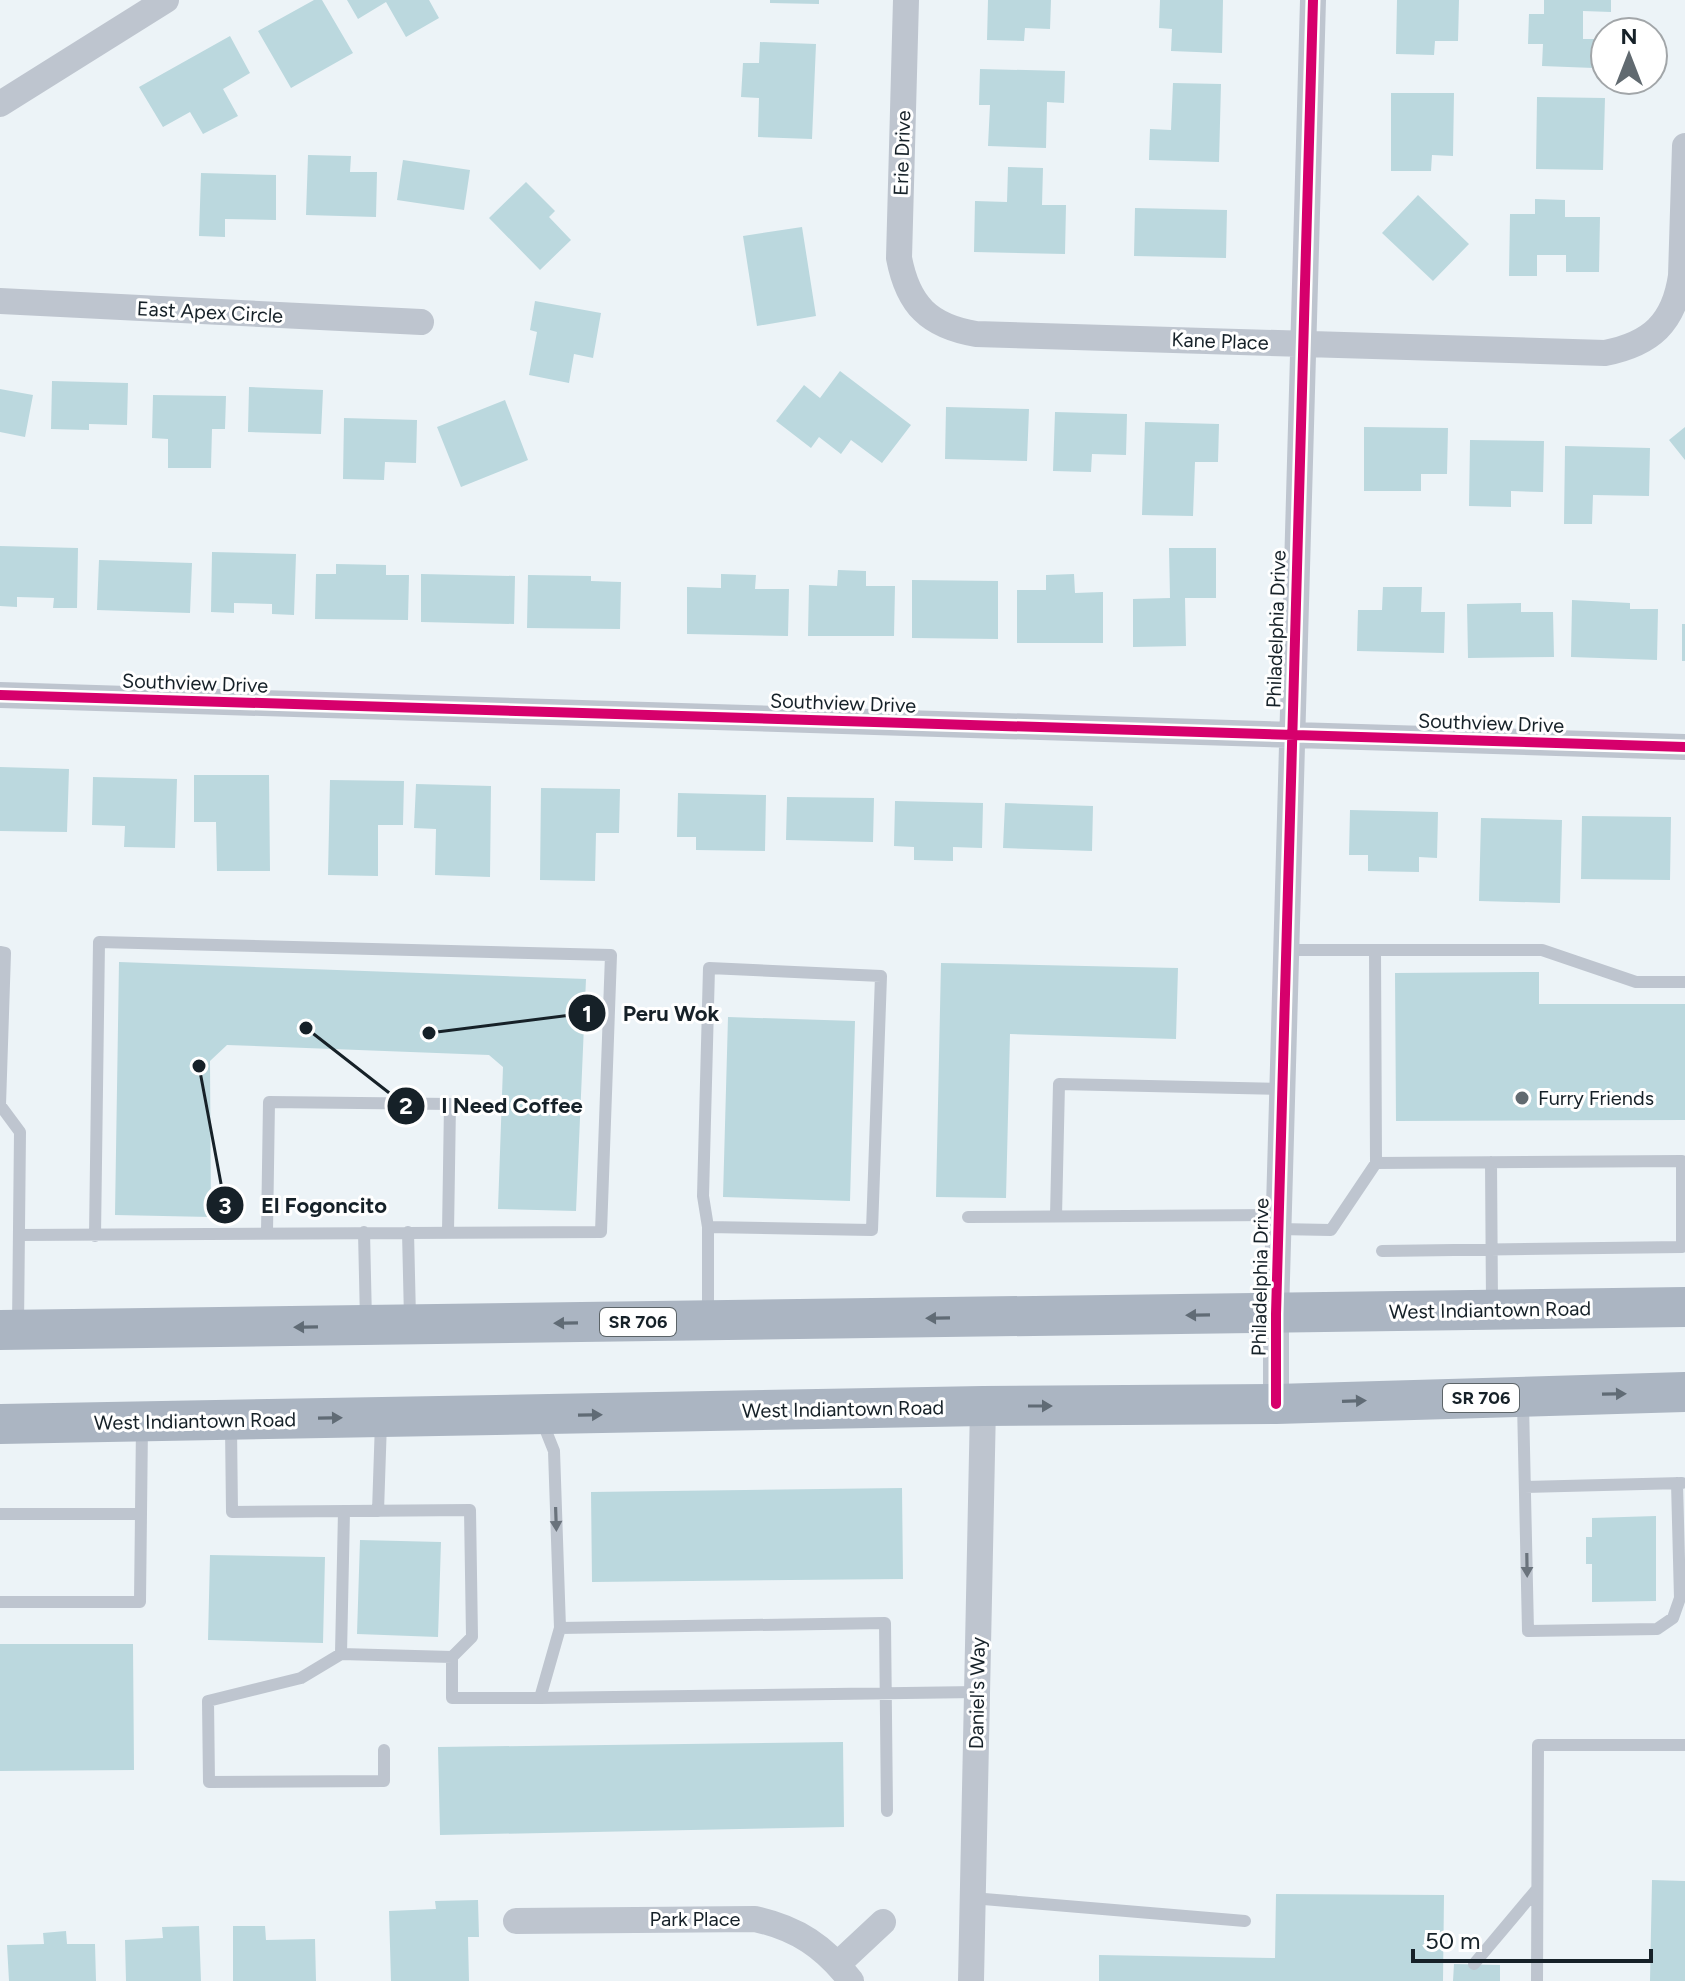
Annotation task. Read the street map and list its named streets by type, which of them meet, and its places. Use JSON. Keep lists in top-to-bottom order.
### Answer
{
  "streets": {
    "main road": ["West Indiantown Road", "SR 706"],
    "street": [
      "Erie Drive",
      "East Apex Circle",
      "Kane Place",
      "Philadelphia Drive",
      "Southview Drive",
      "Daniel's Way",
      "Park Place"
    ]
  },
  "crossings": [
    ["Erie Drive", "Kane Place"],
    ["Kane Place", "Philadelphia Drive"],
    ["Philadelphia Drive", "Southview Drive"],
    ["Philadelphia Drive", "West Indiantown Road"],
    ["West Indiantown Road", "Daniel's Way"]
  ],
  "places": [
    "I Need Coffee",
    "Peru Wok",
    "El Fogoncito",
    "Furry Friends"
  ],
  "scale_bar": "50 m",
  "north": "top"
}
